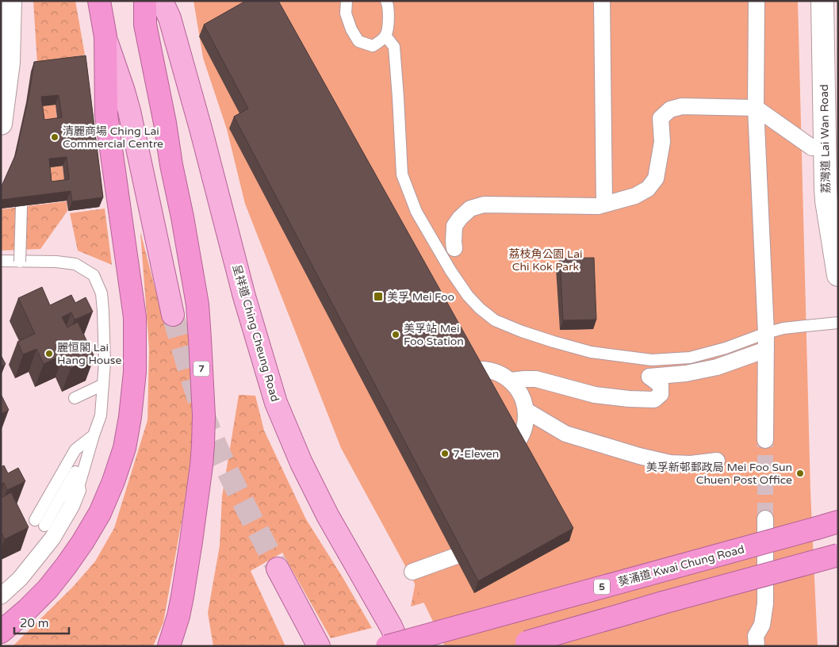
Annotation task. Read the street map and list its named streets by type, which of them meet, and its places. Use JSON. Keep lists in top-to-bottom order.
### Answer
{
  "streets": {
    "highway": ["7", "葵涌道 Kwai Chung Road", "5"],
    "main road": ["呈祥道 Ching Cheung Road"],
    "street": ["荔灣道 Lai Wan Road"]
  },
  "parks": ["荔枝角公園 Lai Chi Kok Park"],
  "places": {
    "other": [
      "清麗商場 Ching Lai Commercial Centre",
      "美孚站 Mei Foo Station",
      "麗恒閣 Lai Hang House",
      "7-Eleven",
      "美孚新邨郵政局 Mei Foo Sun Chuen Post Office"
    ],
    "transit": ["美孚 Mei Foo"]
  },
  "scale_bar": "20 m"
}
